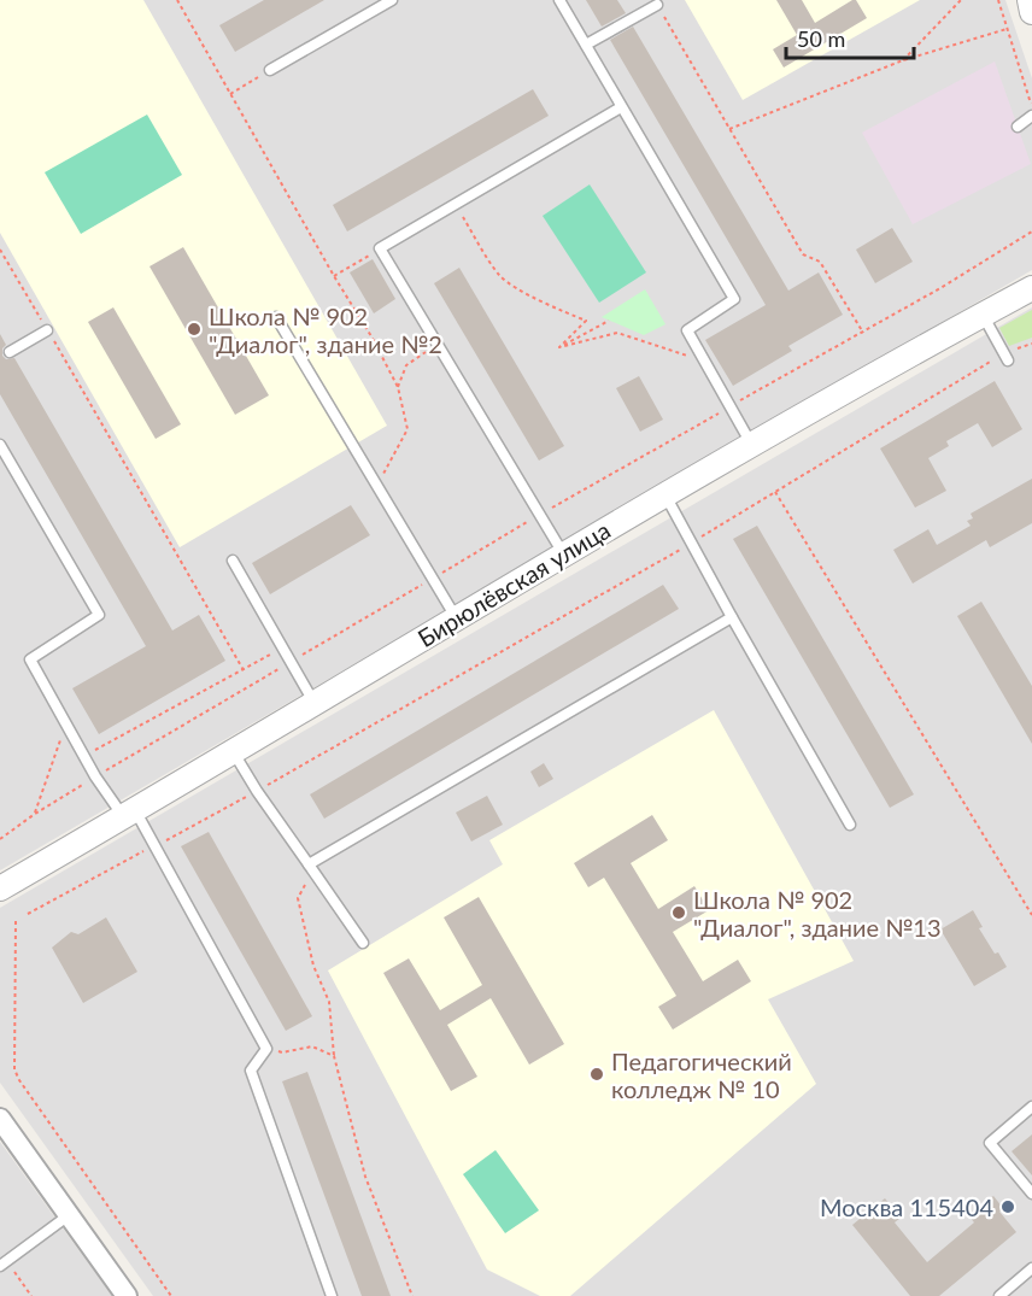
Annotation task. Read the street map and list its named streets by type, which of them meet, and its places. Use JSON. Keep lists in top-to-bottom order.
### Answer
{
  "streets": {
    "street": ["Бирюлёвская улица"]
  },
  "places": [
    "Школа № 902 \"Диалог\", здание №2",
    "Школа № 902 \"Диалог\", здание №13",
    "Педагогический колледж № 10",
    "Москва 115404"
  ],
  "scale_bar": "50 m"
}
